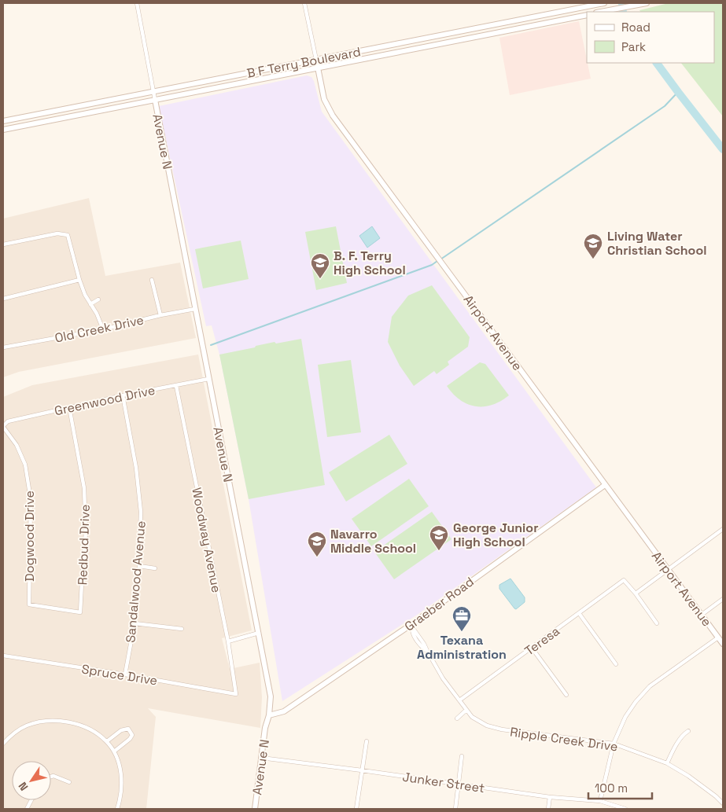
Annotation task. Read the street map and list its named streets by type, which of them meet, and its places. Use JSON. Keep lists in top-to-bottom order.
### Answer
{
  "streets": {
    "street": [
      "B F Terry Boulevard",
      "Avenue N",
      "Old Creek Drive",
      "Airport Avenue",
      "Greenwood Drive",
      "Dogwood Drive",
      "Woodway Avenue",
      "Redbud Drive",
      "Sandalwood Avenue",
      "Graeber Road",
      "Teresa",
      "Spruce Drive",
      "Ripple Creek Drive",
      "Junker Street"
    ]
  },
  "crossings": [
    ["B F Terry Boulevard", "Avenue N"],
    ["B F Terry Boulevard", "Airport Avenue"],
    ["Avenue N", "Old Creek Drive"],
    ["Avenue N", "Greenwood Drive"],
    ["Avenue N", "Graeber Road"],
    ["Avenue N", "Junker Street"],
    ["Airport Avenue", "Graeber Road"],
    ["Greenwood Drive", "Dogwood Drive"],
    ["Greenwood Drive", "Woodway Avenue"],
    ["Greenwood Drive", "Redbud Drive"],
    ["Greenwood Drive", "Sandalwood Avenue"],
    ["Dogwood Drive", "Redbud Drive"],
    ["Woodway Avenue", "Spruce Drive"],
    ["Sandalwood Avenue", "Spruce Drive"],
    ["Graeber Road", "Ripple Creek Drive"],
    ["Teresa", "Ripple Creek Drive"]
  ],
  "places": {
    "school or university": [
      "Living Water Christian School",
      "B. F. Terry High School",
      "George Junior High School",
      "Navarro Middle School"
    ],
    "office": ["Texana Administration"]
  },
  "legend": ["Road", "Park"],
  "scale_bar": "100 m",
  "north": "bottom left"
}
